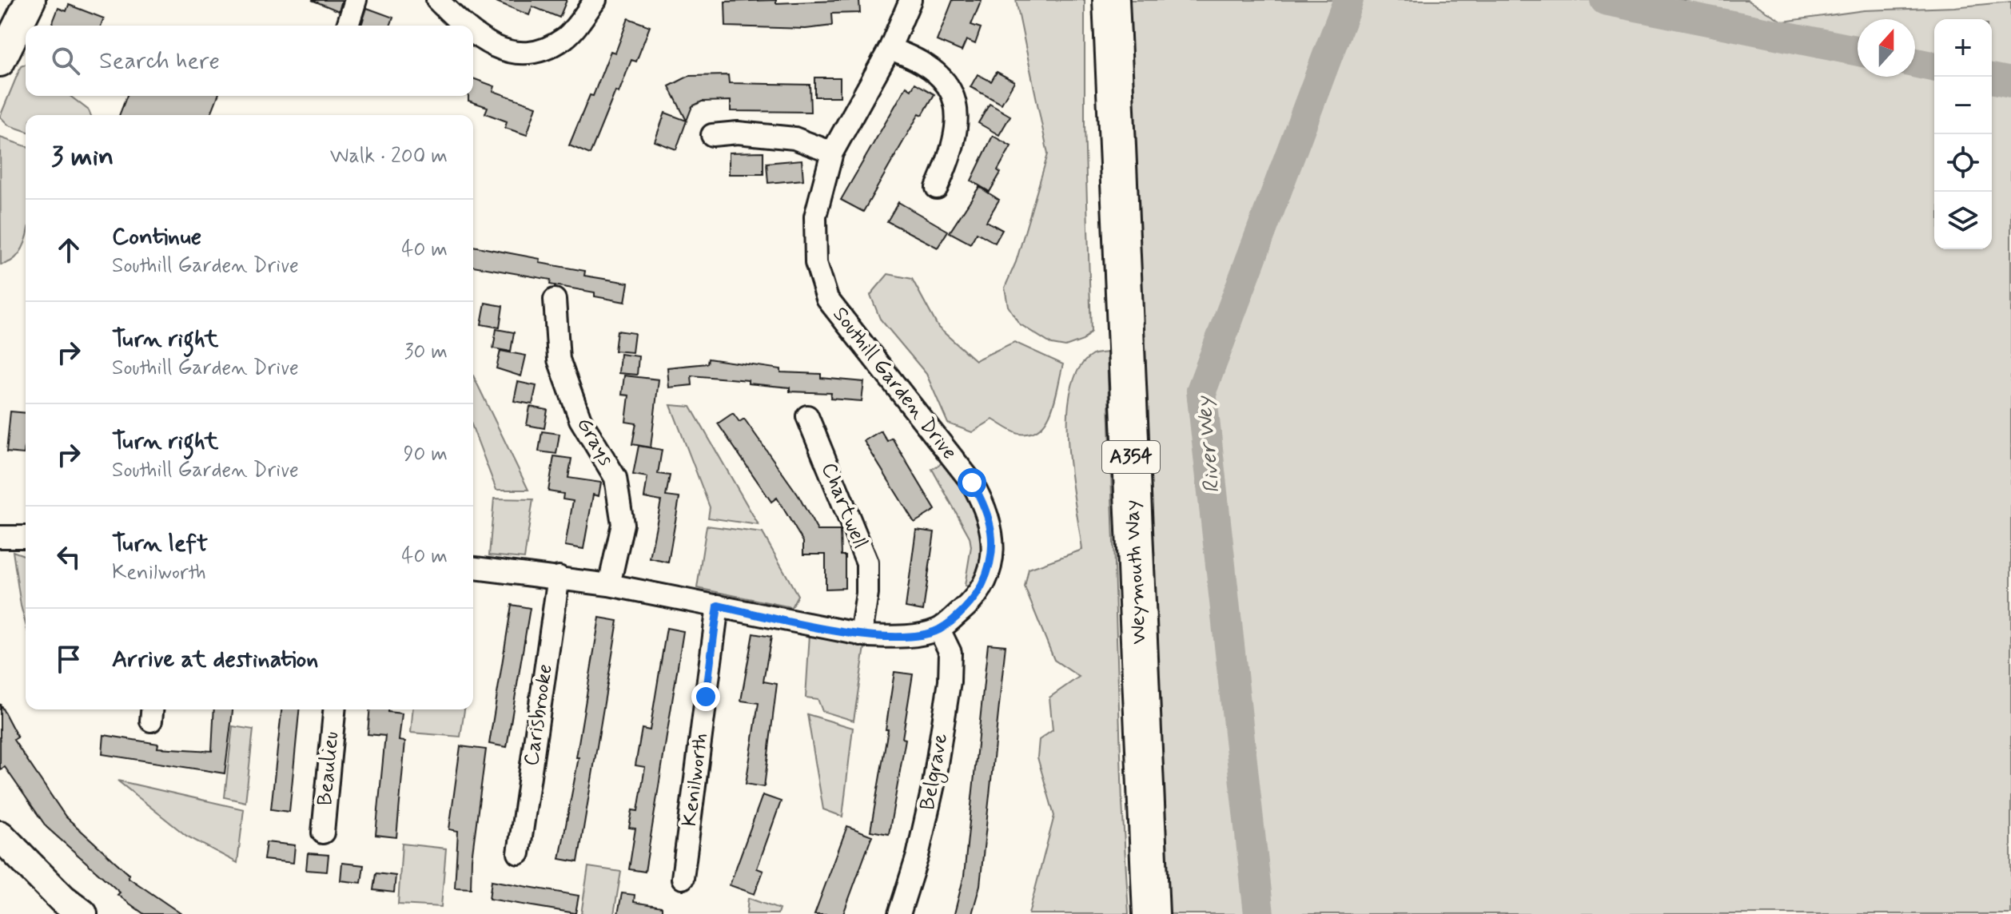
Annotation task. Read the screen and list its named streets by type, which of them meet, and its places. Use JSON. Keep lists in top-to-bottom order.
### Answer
{
  "streets": {
    "highway": ["A354", "Weymouth Way"],
    "street": [
      "Southill Garden Drive",
      "Grays",
      "Chartwell",
      "Carisbrooke",
      "Beaulieu",
      "Belgrave",
      "Kenilworth"
    ]
  },
  "crossings": [
    ["Southill Garden Drive", "Belgrave"]
  ],
  "water": ["River Wey"],
  "north": "top",
  "page": {
    "map_buttons": ["+", "−"],
    "search": "Search here",
    "heading": ["3 min", "Walk · 200 m"],
    "list": [
      ["Continue", "Southill Garden Drive", "40 m"],
      ["Turn right", "Southill Garden Drive", "30 m"],
      ["Turn right", "Southill Garden Drive", "90 m"],
      ["Turn left", "Kenilworth", "40 m"],
      "Arrive at destination"
    ]
  }
}
